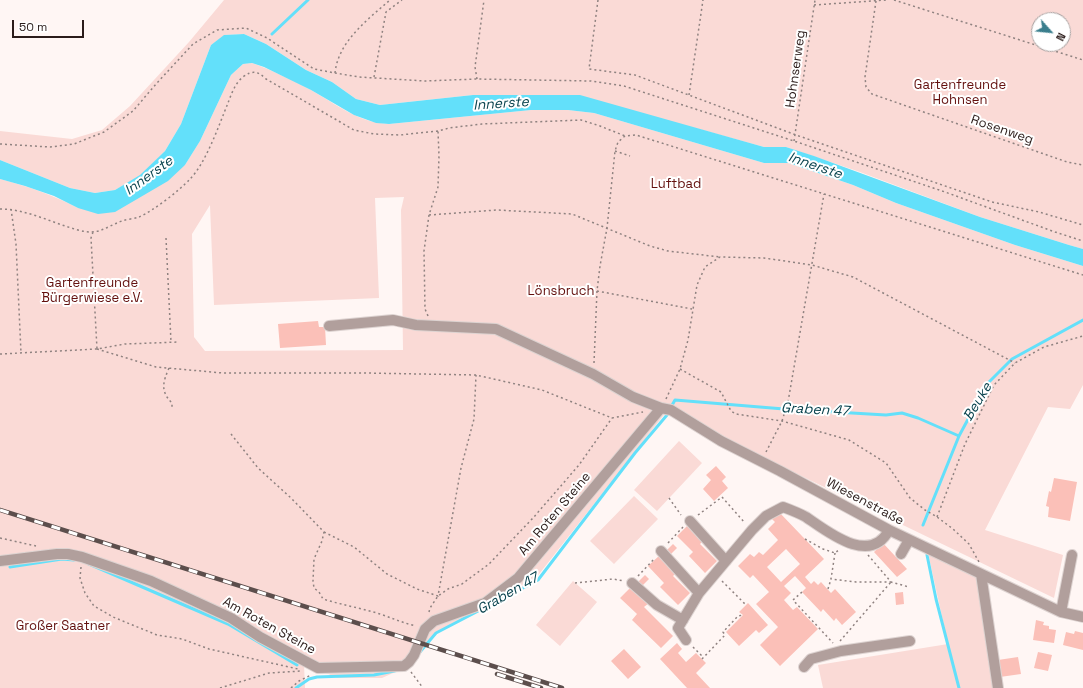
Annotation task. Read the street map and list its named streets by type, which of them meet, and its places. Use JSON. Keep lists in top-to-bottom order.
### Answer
{
  "streets": {
    "street": ["Wiesenstraße", "Am Roten Steine"],
    "path": ["Hohnserweg", "Rosenweg"]
  },
  "crossings": [
    ["Wiesenstraße", "Am Roten Steine"]
  ],
  "water": ["Innerste", "Beuke", "Graben 47"],
  "parks": [
    "Gartenfreunde Hohnsen",
    "Luftbad",
    "Gartenfreunde Bürgerwiese e.V.",
    "Lönsbruch",
    "Großer Saatner"
  ],
  "scale_bar": "50 m",
  "north": "bottom right"
}
